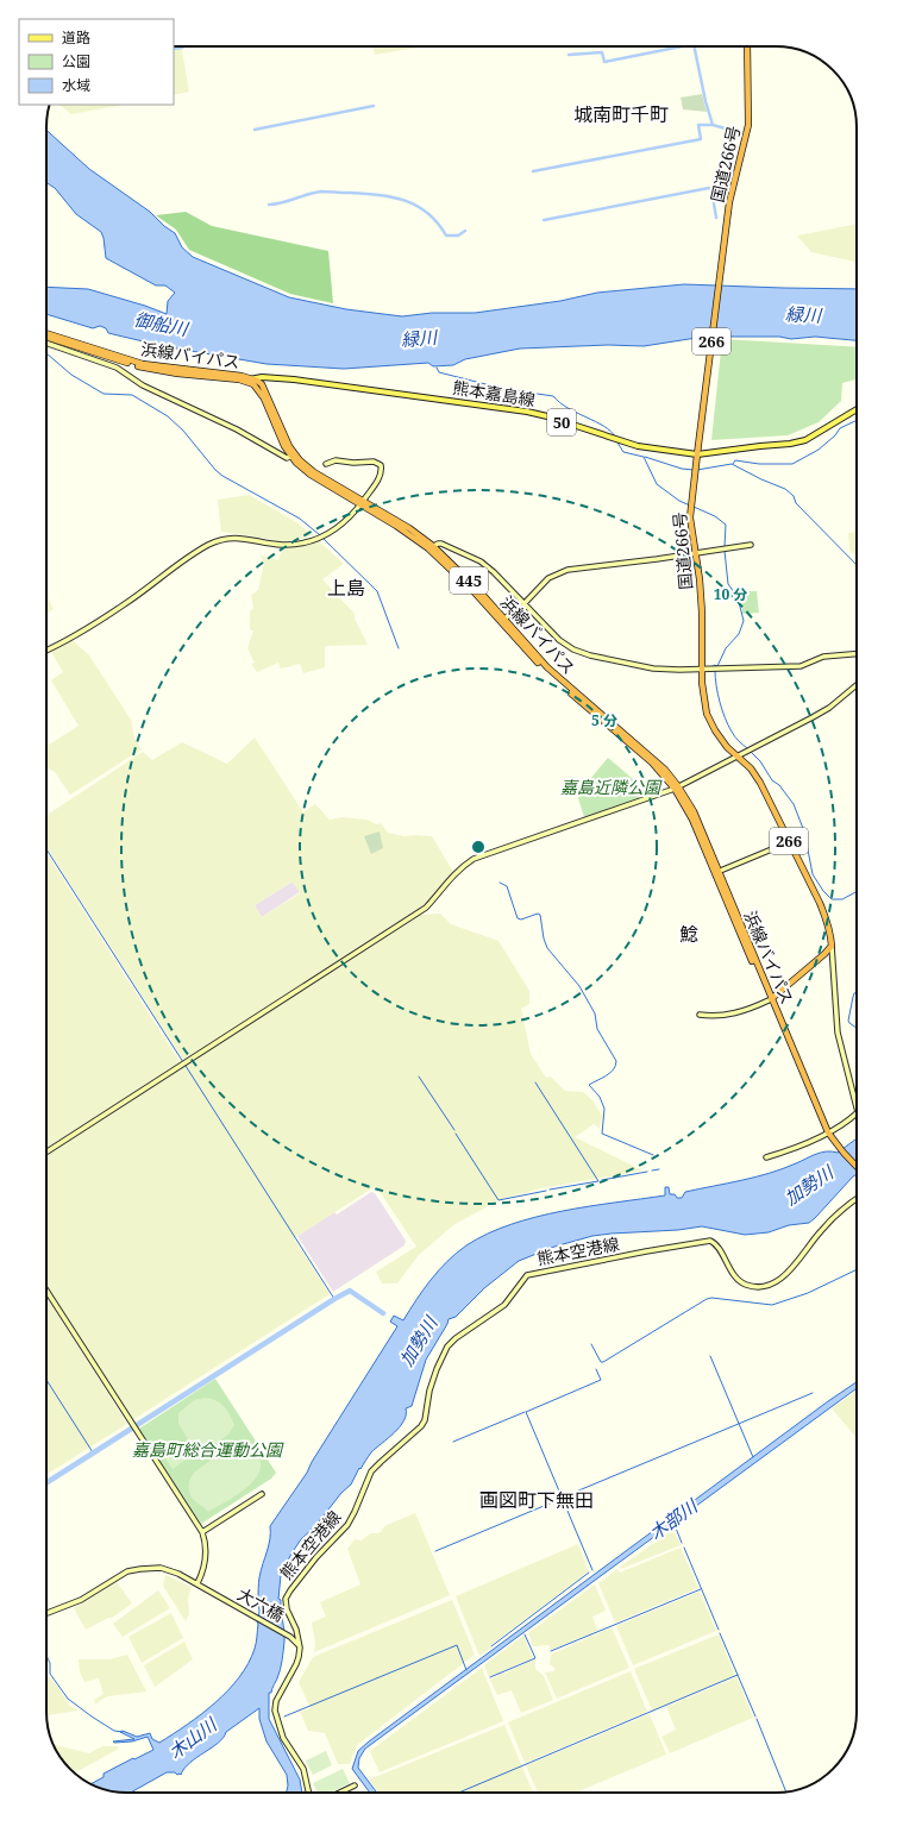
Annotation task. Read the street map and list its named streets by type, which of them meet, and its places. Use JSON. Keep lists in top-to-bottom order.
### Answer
{
  "streets": {
    "highway": [
      "国道266号",
      "266",
      "浜線バイパス",
      "445"
    ],
    "main road": ["熊本嘉島線", "50"],
    "street": ["熊本空港線", "大六橋"]
  },
  "crossings": [
    ["国道266号", "熊本嘉島線"],
    ["浜線バイパス", "熊本嘉島線"]
  ],
  "districts": [
    "城南町千町",
    "上島",
    "鯰",
    "画図町下無田"
  ],
  "water": [
    "緑川",
    "御船川",
    "加勢川",
    "木部川",
    "木山川"
  ],
  "parks": ["嘉島近隣公園", "嘉島町総合運動公園"],
  "legend": ["道路", "公園", "水域"],
  "rings": ["10 分", "5 分"]
}
